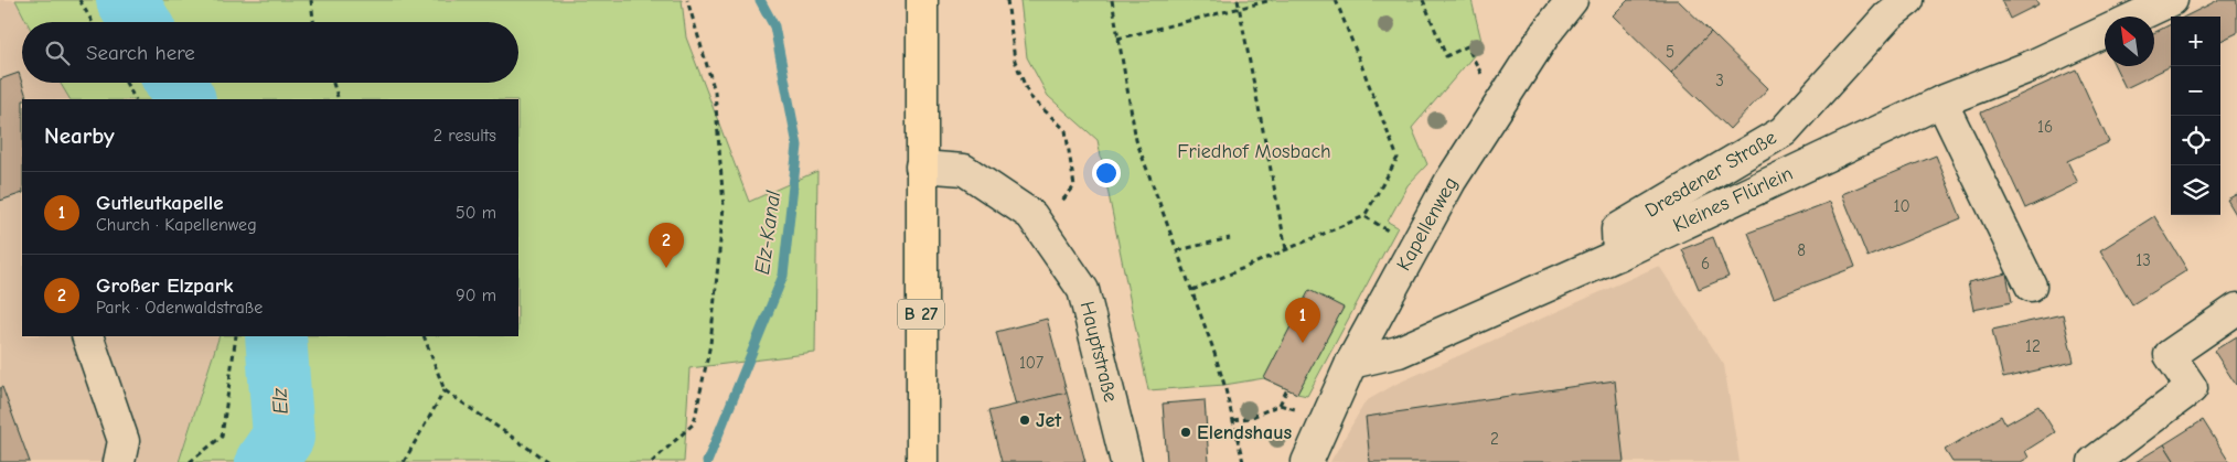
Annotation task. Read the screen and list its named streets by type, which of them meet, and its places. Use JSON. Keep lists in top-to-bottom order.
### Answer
{
  "streets": {
    "main road": ["B 27"],
    "street": [
      "Dresdener Straße",
      "Kleines Flürlein",
      "Kapellenweg",
      "Hauptstraße"
    ]
  },
  "crossings": [
    ["Dresdener Straße", "Kleines Flürlein"],
    ["Kleines Flürlein", "Kapellenweg"],
    ["B 27", "Hauptstraße"]
  ],
  "water": ["Elz-Kanal", "Elz"],
  "parks": ["Friedhof Mosbach"],
  "places": ["Jet", "Elendshaus"],
  "house_numbers": [
    "5",
    "3",
    "16",
    "10",
    "8",
    "13",
    "6",
    "12",
    "107",
    "2"
  ],
  "north": "top left",
  "page": {
    "map_buttons": ["+", "−"],
    "search": "Search here",
    "heading": ["Nearby", "2 results"],
    "list": [
      {
        "mark": "1",
        "name": "Gutleutkapelle",
        "note": "Church · Kapellenweg",
        "value": "50 m"
      },
      {
        "mark": "2",
        "name": "Großer Elzpark",
        "note": "Park · Odenwaldstraße",
        "value": "90 m"
      }
    ],
    "pins": ["2", "1"]
  }
}
